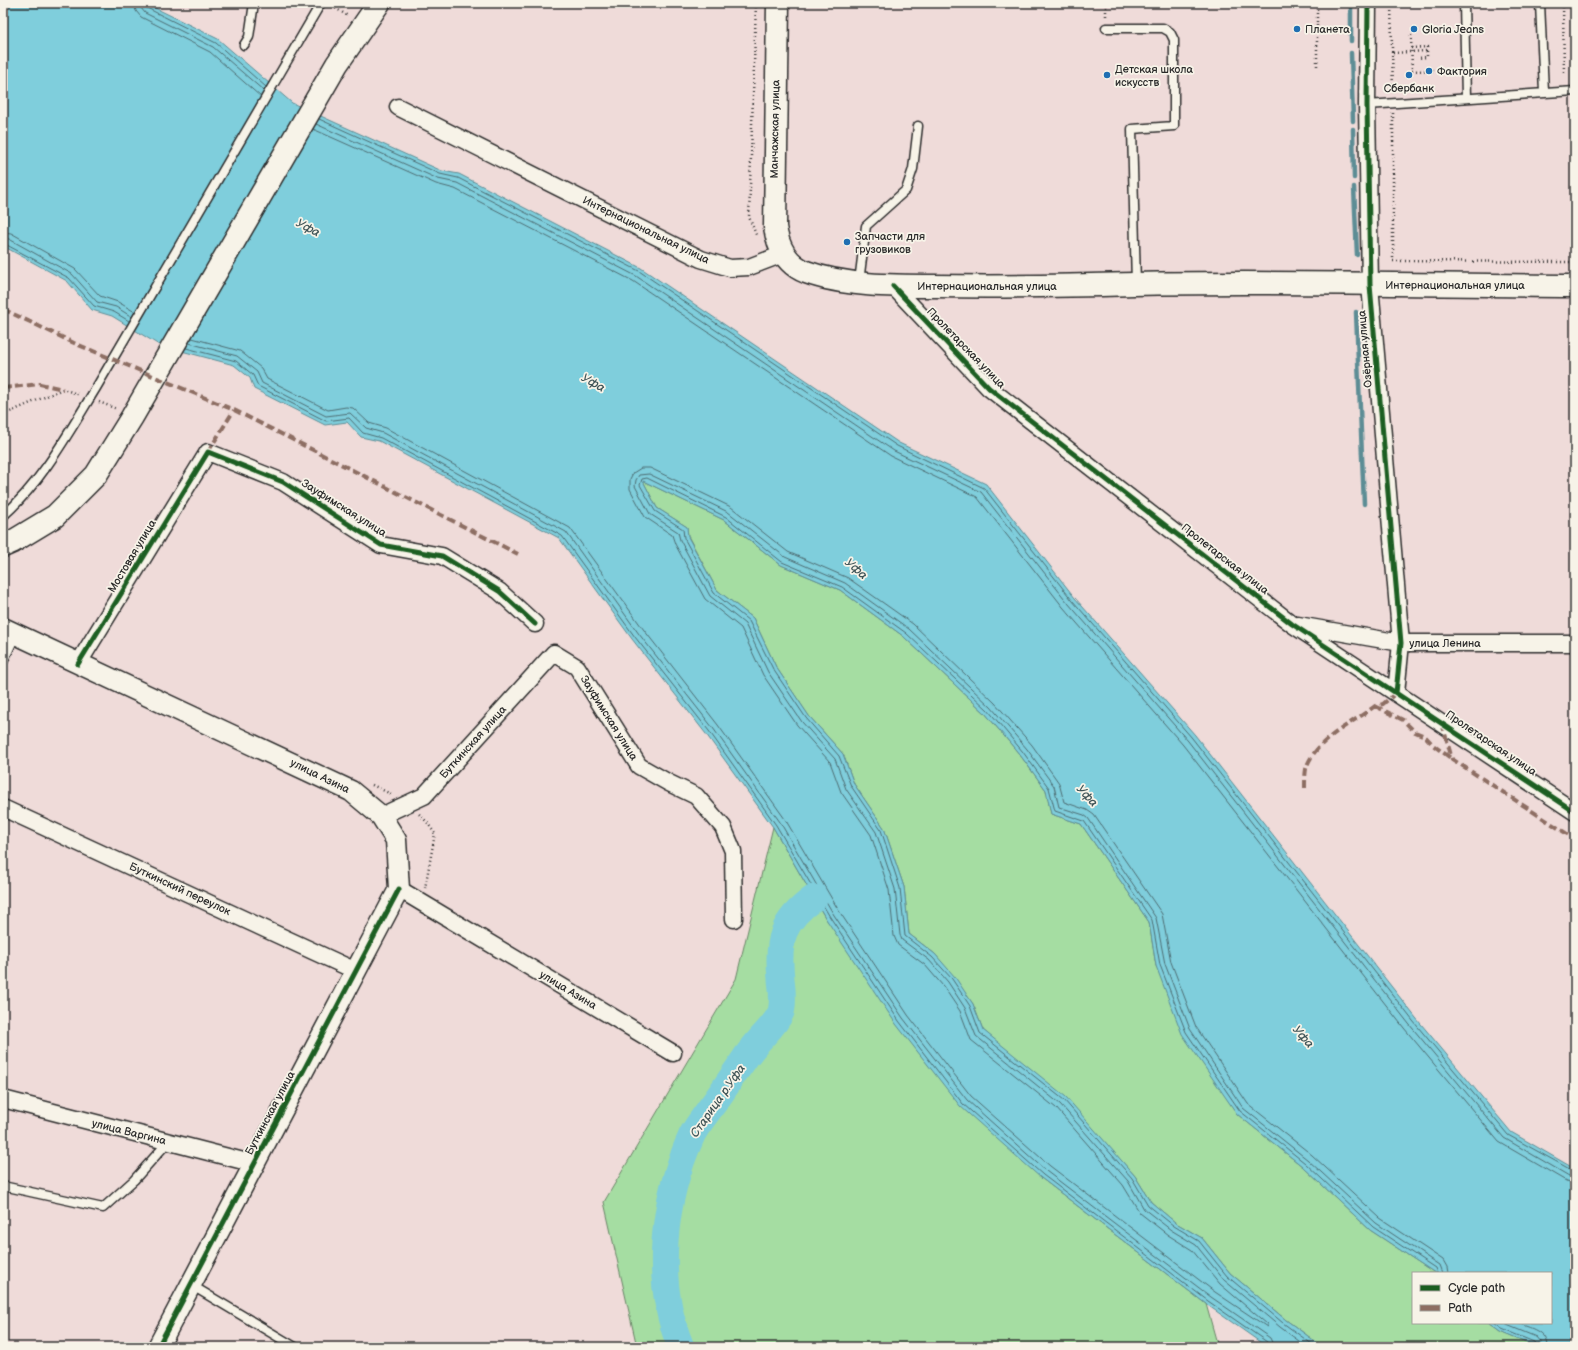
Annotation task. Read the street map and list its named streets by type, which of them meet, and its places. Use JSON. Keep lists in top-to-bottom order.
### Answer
{
  "streets": {
    "main road": ["Манчажская улица", "Интернациональная улица"],
    "street": [
      "Пролетарская улица",
      "Озёрная улица",
      "Зауфимская улица",
      "Мостовая улица",
      "улица Ленина",
      "Буткинская улица",
      "улица Азина",
      "Буткинский переулок",
      "улица Варгина"
    ]
  },
  "crossings": [
    ["Манчажская улица", "Интернациональная улица"],
    ["Интернациональная улица", "Пролетарская улица"],
    ["Интернациональная улица", "Озёрная улица"],
    ["Пролетарская улица", "Озёрная улица"],
    ["Пролетарская улица", "улица Ленина"],
    ["Озёрная улица", "улица Ленина"],
    ["Зауфимская улица", "Мостовая улица"],
    ["Зауфимская улица", "Буткинская улица"],
    ["Мостовая улица", "улица Азина"],
    ["Буткинская улица", "улица Азина"],
    ["Буткинская улица", "Буткинский переулок"],
    ["Буткинская улица", "улица Варгина"]
  ],
  "water": ["Уфа", "Старица р.Уфа"],
  "places": [
    "Планета",
    "Gloria Jeans",
    "Фактория",
    "Детская школа искусств",
    "Сбербанк",
    "Запчасти для грузовиков"
  ],
  "legend": ["Cycle path", "Path"]
}
